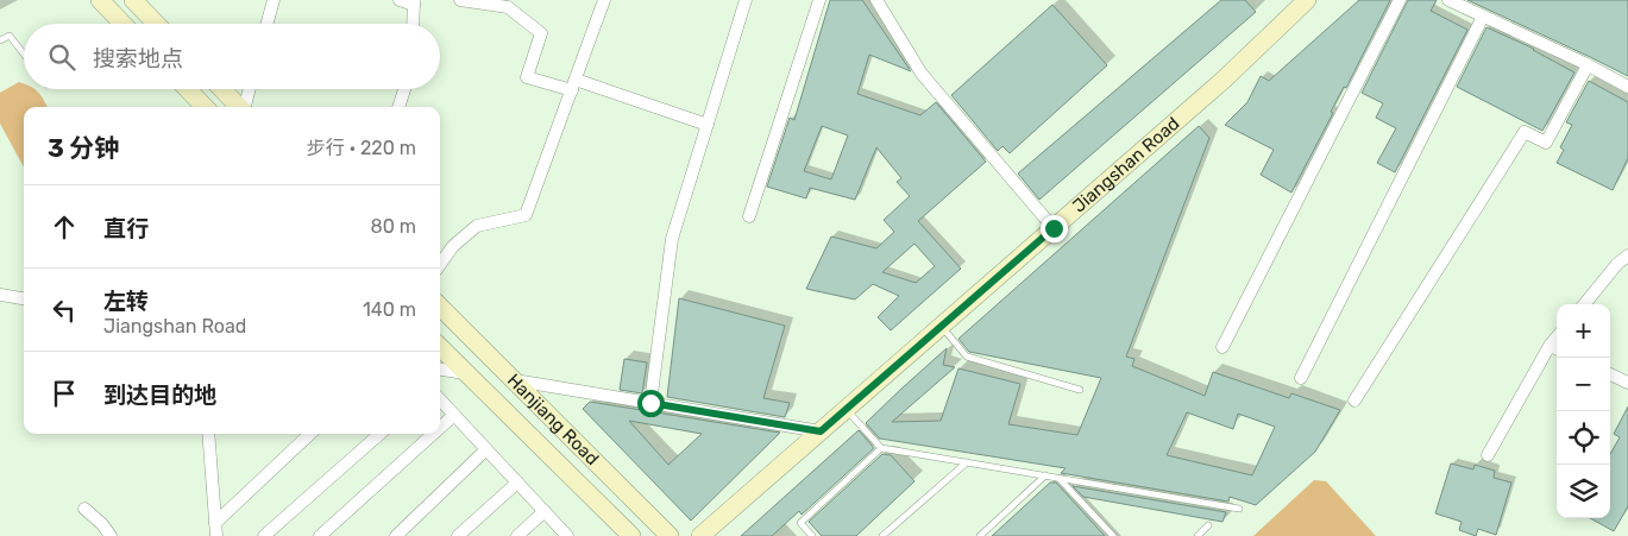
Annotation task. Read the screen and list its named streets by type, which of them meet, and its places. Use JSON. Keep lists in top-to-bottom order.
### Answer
{
  "streets": {
    "street": ["Jiangshan Road", "Hanjiang Road"]
  },
  "page": {
    "search": "搜索地点",
    "heading": ["3 分钟", "步行 · 220 m"],
    "list": [
      ["直行", "80 m"],
      ["左转", "Jiangshan Road", "140 m"],
      "到达目的地"
    ],
    "map_buttons": ["+", "−"]
  }
}
